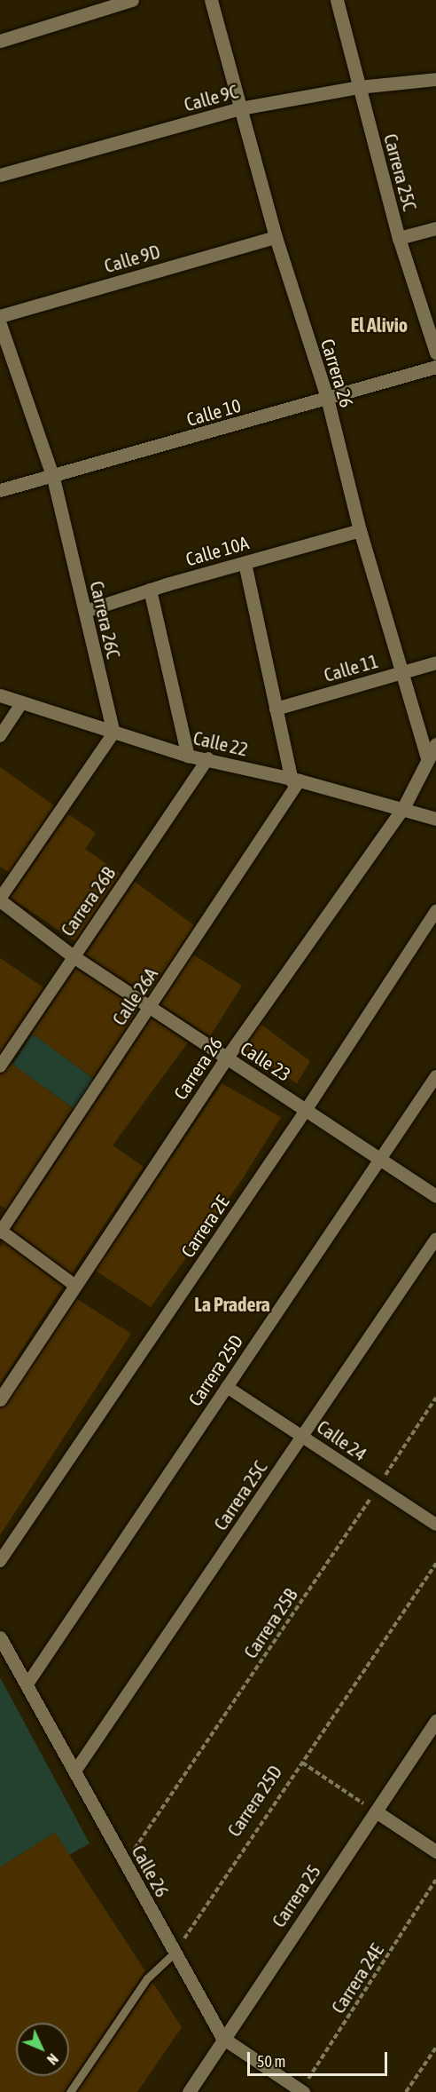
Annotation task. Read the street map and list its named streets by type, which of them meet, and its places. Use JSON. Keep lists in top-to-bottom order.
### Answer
{
  "streets": {
    "street": [
      "Calle 9C",
      "Carrera 25C",
      "Calle 9D",
      "Carrera 26",
      "Calle 10",
      "Calle 10A",
      "Carrera 26C",
      "Calle 11",
      "Calle 22",
      "Carrera 26B",
      "Calle 26A",
      "Calle 23",
      "Carrera 2E",
      "Carrera 25D",
      "Calle 24",
      "Calle 26",
      "Carrera 25"
    ],
    "path": ["Carrera 25B", "Carrera 24E"]
  },
  "crossings": [
    ["Calle 9C", "Carrera 25C"],
    ["Calle 9C", "Carrera 26"],
    ["Carrera 25C", "Calle 24"],
    ["Carrera 25C", "Calle 26"],
    ["Calle 9D", "Carrera 26"],
    ["Carrera 26", "Calle 10"],
    ["Carrera 26", "Calle 10A"],
    ["Carrera 26", "Calle 11"],
    ["Carrera 26", "Calle 22"],
    ["Carrera 26", "Calle 23"],
    ["Calle 10", "Carrera 26C"],
    ["Calle 10A", "Carrera 26C"],
    ["Carrera 26C", "Calle 22"],
    ["Calle 22", "Carrera 26B"],
    ["Calle 22", "Calle 26A"],
    ["Carrera 26B", "Calle 23"],
    ["Calle 26A", "Calle 23"],
    ["Calle 23", "Carrera 2E"],
    ["Calle 23", "Carrera 25D"],
    ["Carrera 25D", "Calle 24"],
    ["Carrera 25D", "Calle 26"],
    ["Calle 24", "Carrera 25B"],
    ["Carrera 25B", "Calle 26"],
    ["Calle 26", "Carrera 25"],
    ["Calle 26", "Carrera 24E"]
  ],
  "districts": ["El Alivio", "La Pradera"],
  "scale_bar": "50 m",
  "north": "bottom right"
}
